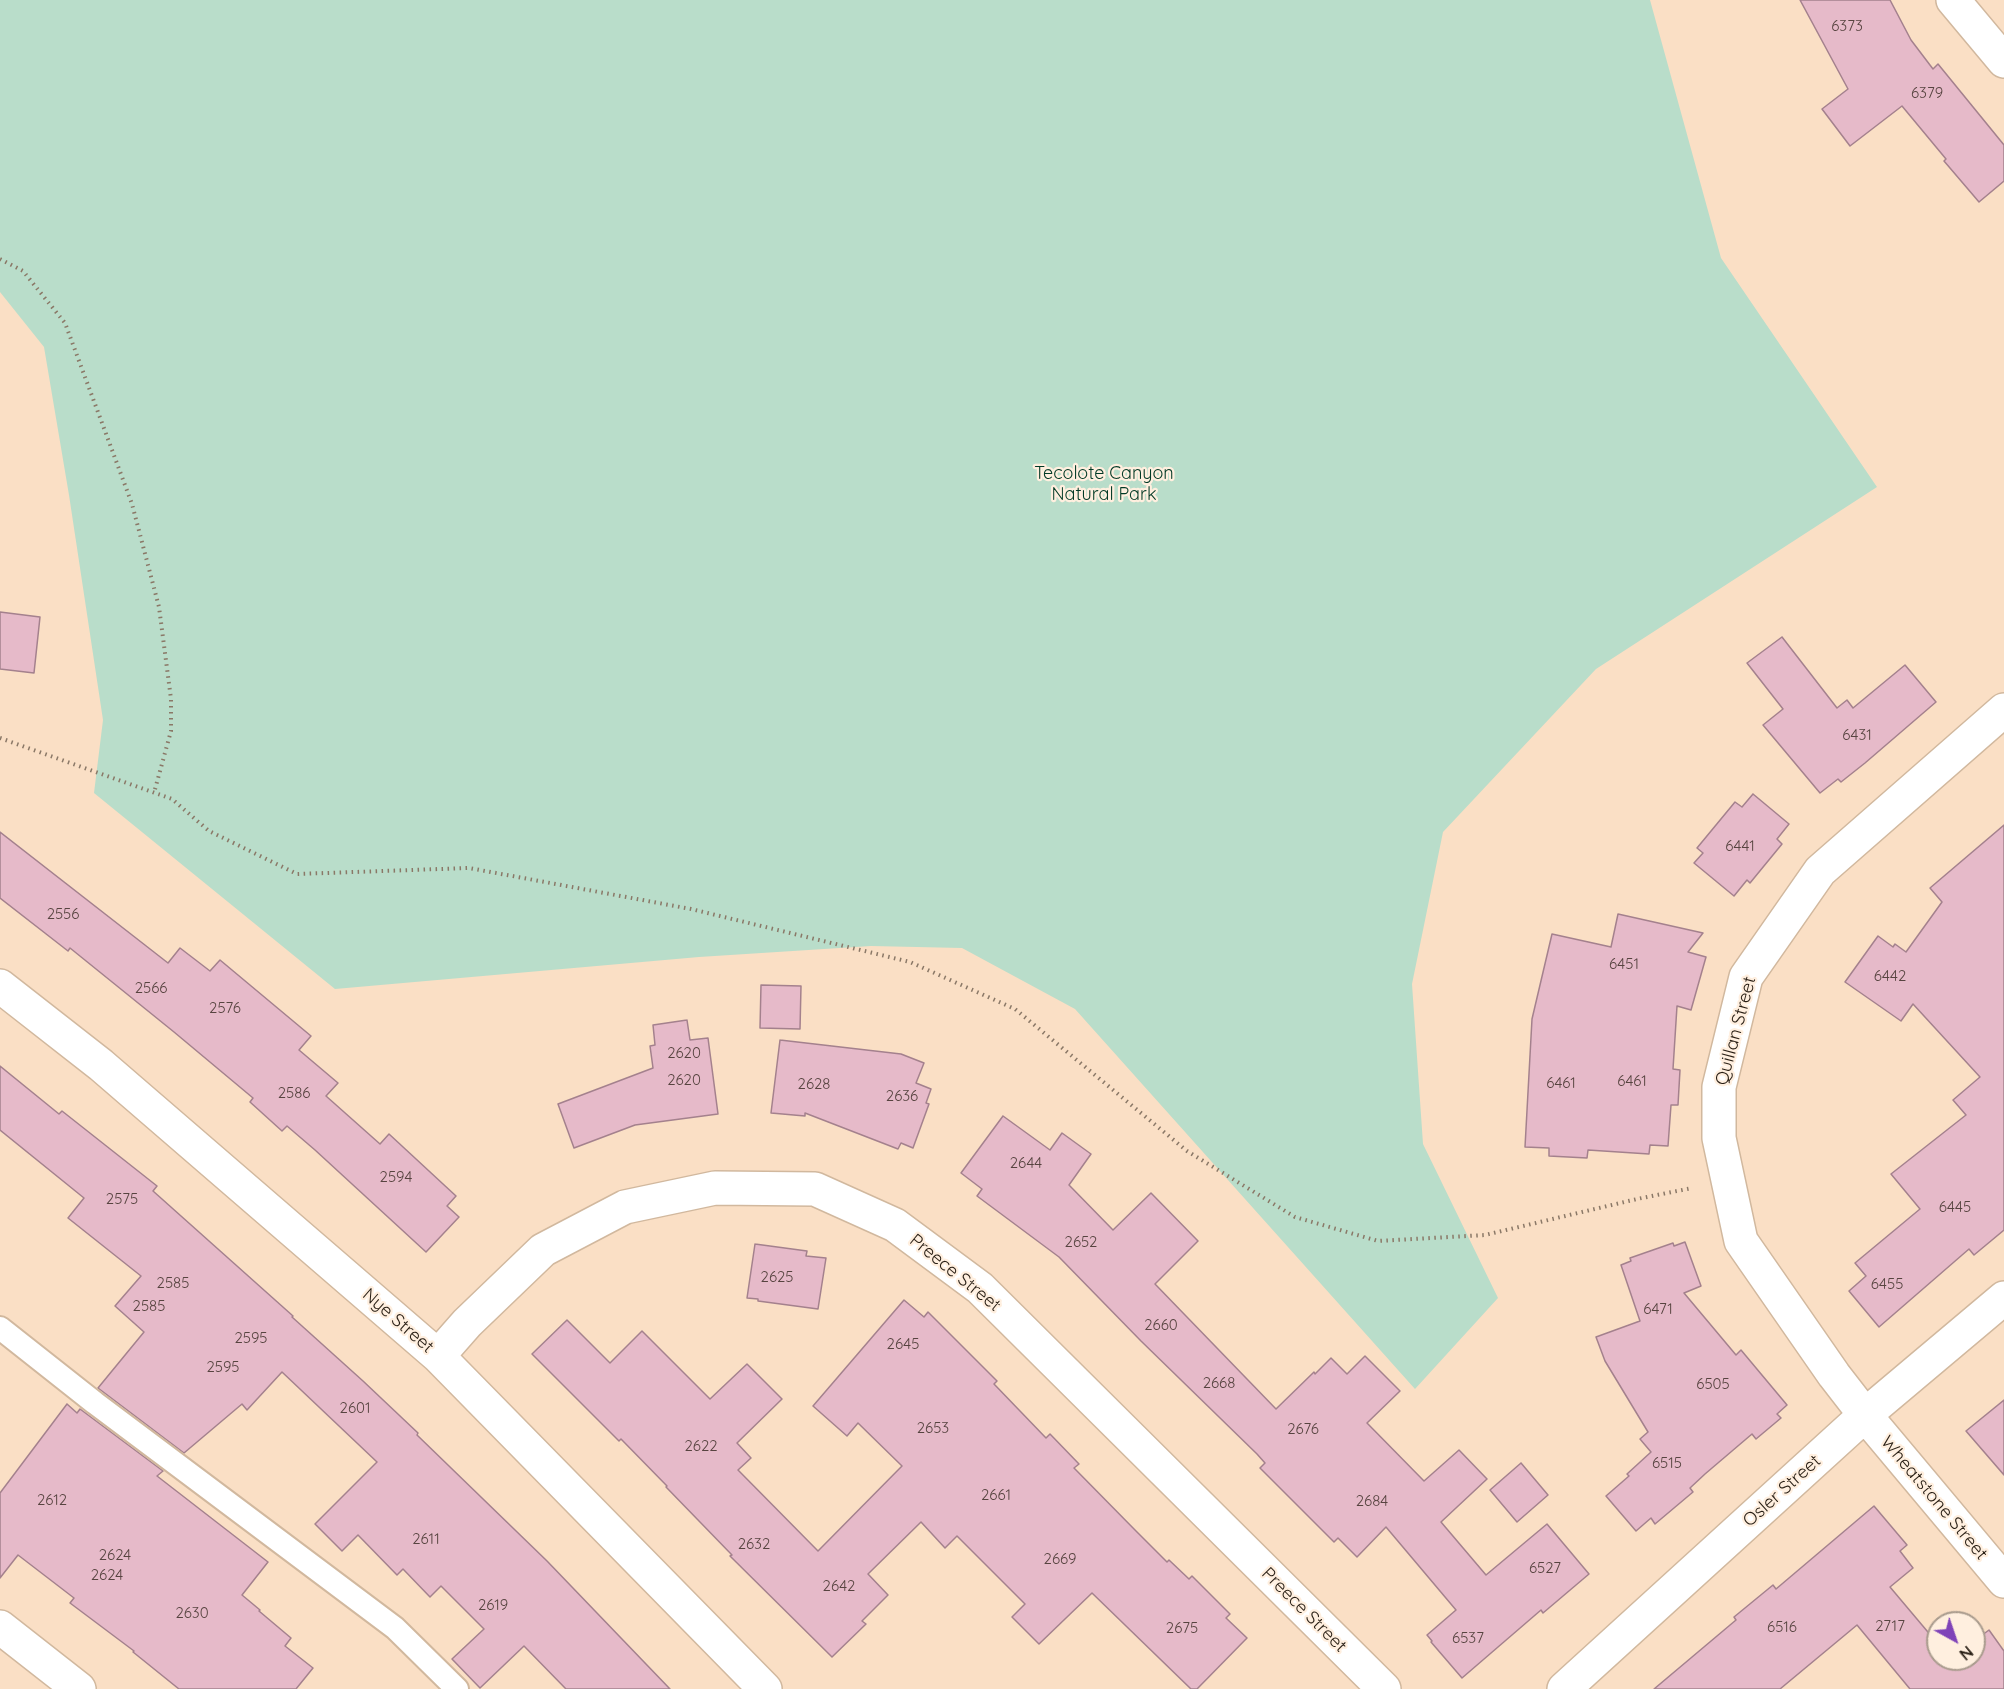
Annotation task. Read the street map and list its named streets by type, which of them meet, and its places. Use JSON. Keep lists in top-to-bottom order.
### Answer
{
  "streets": {
    "street": [
      "Quillan Street",
      "Preece Street",
      "Nye Street",
      "Osler Street",
      "Wheatstone Street"
    ]
  },
  "crossings": [
    ["Quillan Street", "Osler Street"],
    ["Quillan Street", "Wheatstone Street"],
    ["Preece Street", "Nye Street"],
    ["Osler Street", "Wheatstone Street"]
  ],
  "parks": ["Tecolote Canyon Natural Park"],
  "house_numbers": [
    "6373",
    "6379",
    "6431",
    "6441",
    "2556",
    "6451",
    "6442",
    "2566",
    "2576",
    "2620",
    "2620",
    "6461",
    "6461",
    "2628",
    "2586",
    "2636",
    "2644",
    "2594",
    "2575",
    "6445",
    "2652",
    "2625",
    "2585",
    "6455",
    "2585",
    "6471",
    "2660",
    "2595",
    "2645",
    "2595",
    "2668",
    "6505",
    "2601",
    "2653",
    "2676",
    "2622",
    "6515",
    "2661",
    "2612",
    "2684",
    "2611",
    "2632",
    "2624",
    "2669",
    "6527",
    "2624",
    "2642",
    "2619",
    "2630",
    "2717",
    "6516",
    "2675",
    "6537"
  ],
  "north": "bottom right"
}
